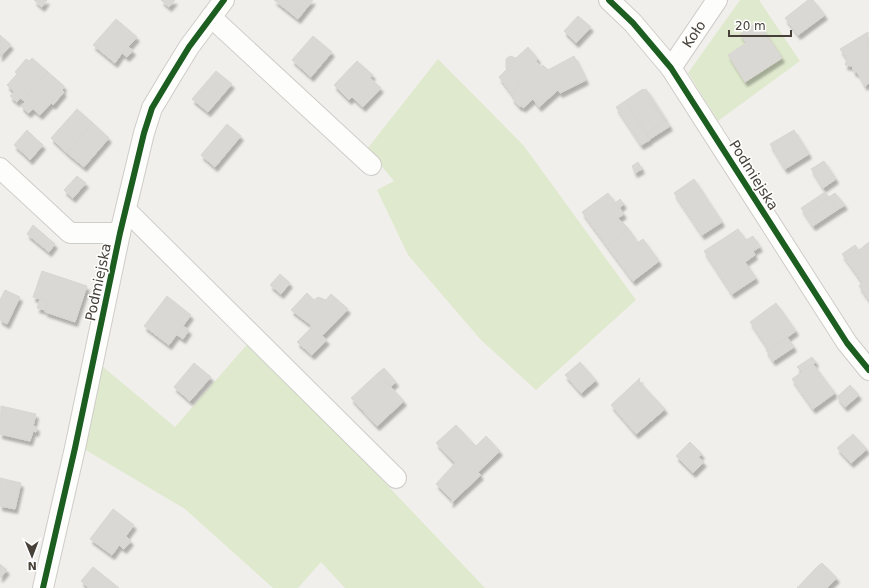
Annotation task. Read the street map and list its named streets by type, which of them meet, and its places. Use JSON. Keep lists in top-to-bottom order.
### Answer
{
  "streets": {
    "street": ["Koło", "Podmiejska"]
  },
  "crossings": [
    ["Koło", "Podmiejska"]
  ],
  "scale_bar": "20 m",
  "north": "bottom"
}
